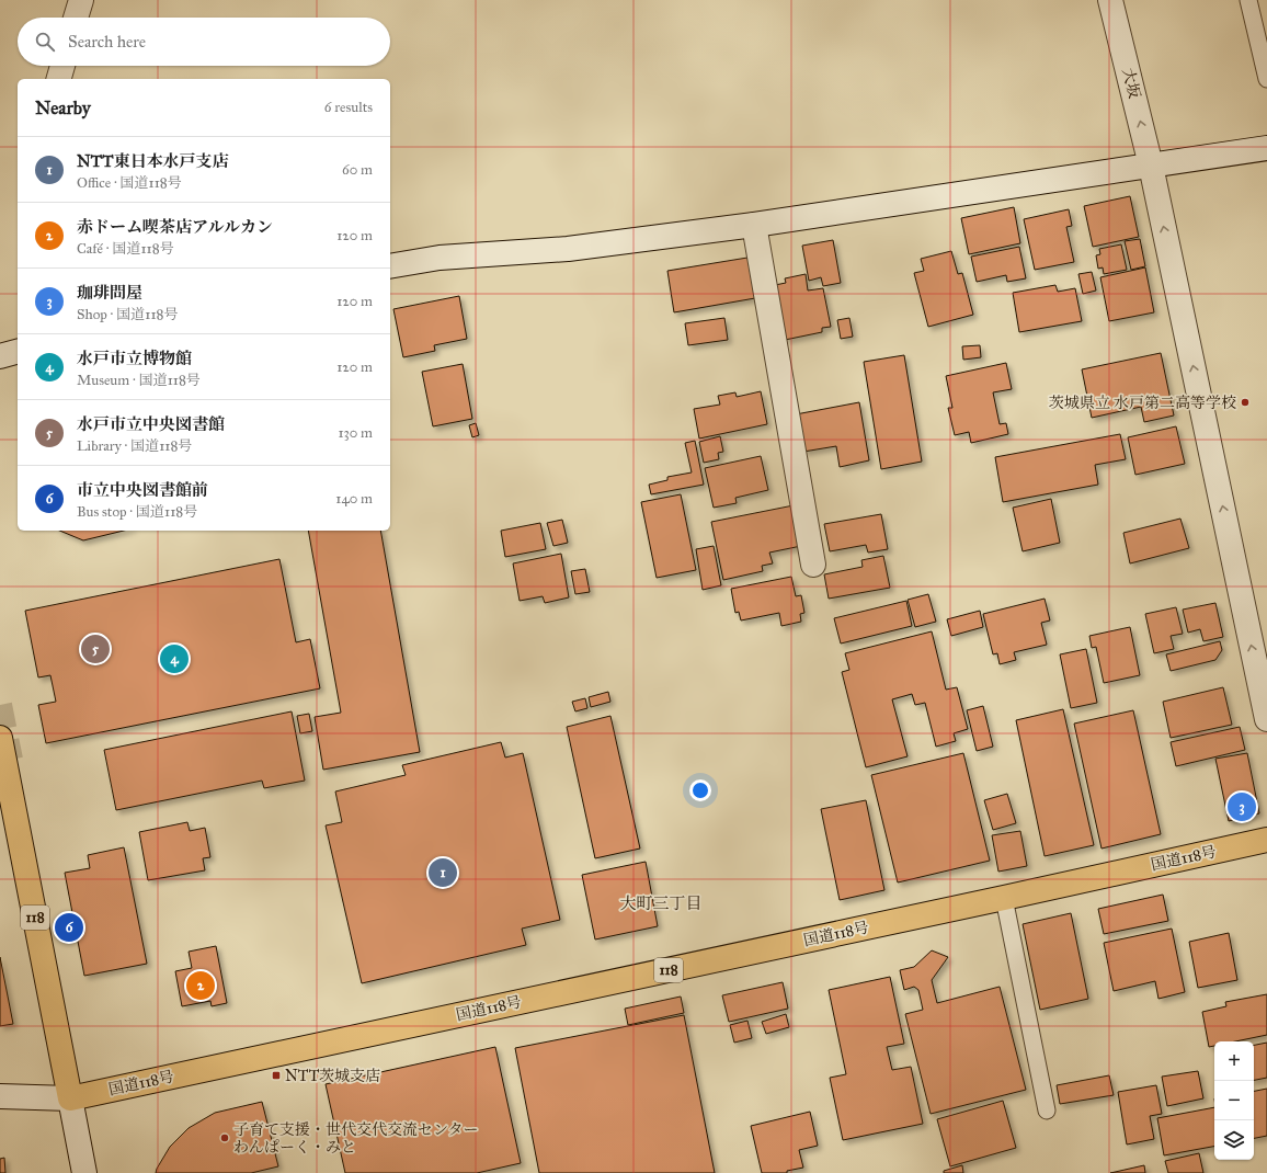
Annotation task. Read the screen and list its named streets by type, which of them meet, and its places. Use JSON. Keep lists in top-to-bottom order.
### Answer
{
  "streets": {
    "highway": ["国道118号", "118"],
    "street": ["大坂"]
  },
  "crossings": [
    ["国道118号", "118"]
  ],
  "one_way": ["大坂"],
  "districts": ["大町三丁目"],
  "places": {
    "other": ["茨城県立 水戸第二高等学校", "子育て支援・世代交代交流センター わんぱーく・みと"],
    "transit": ["NTT茨城支店"]
  },
  "page": {
    "search": "Search here",
    "heading": ["Nearby", "6 results"],
    "list": [
      {
        "mark": "1",
        "name": "NTT東日本水戸支店",
        "note": "Office · 国道118号",
        "value": "60 m"
      },
      {
        "mark": "2",
        "name": "赤ドーム喫茶店アルルカン",
        "note": "Café · 国道118号",
        "value": "120 m"
      },
      {
        "mark": "3",
        "name": "珈琲問屋",
        "note": "Shop · 国道118号",
        "value": "120 m"
      },
      {
        "mark": "4",
        "name": "水戸市立博物館",
        "note": "Museum · 国道118号",
        "value": "120 m"
      },
      {
        "mark": "5",
        "name": "水戸市立中央図書館",
        "note": "Library · 国道118号",
        "value": "130 m"
      },
      {
        "mark": "6",
        "name": "市立中央図書館前",
        "note": "Bus stop · 国道118号",
        "value": "140 m"
      }
    ],
    "pins": [
      "5",
      "4",
      "3",
      "1",
      "6",
      "2"
    ],
    "map_buttons": ["+", "−"]
  }
}
